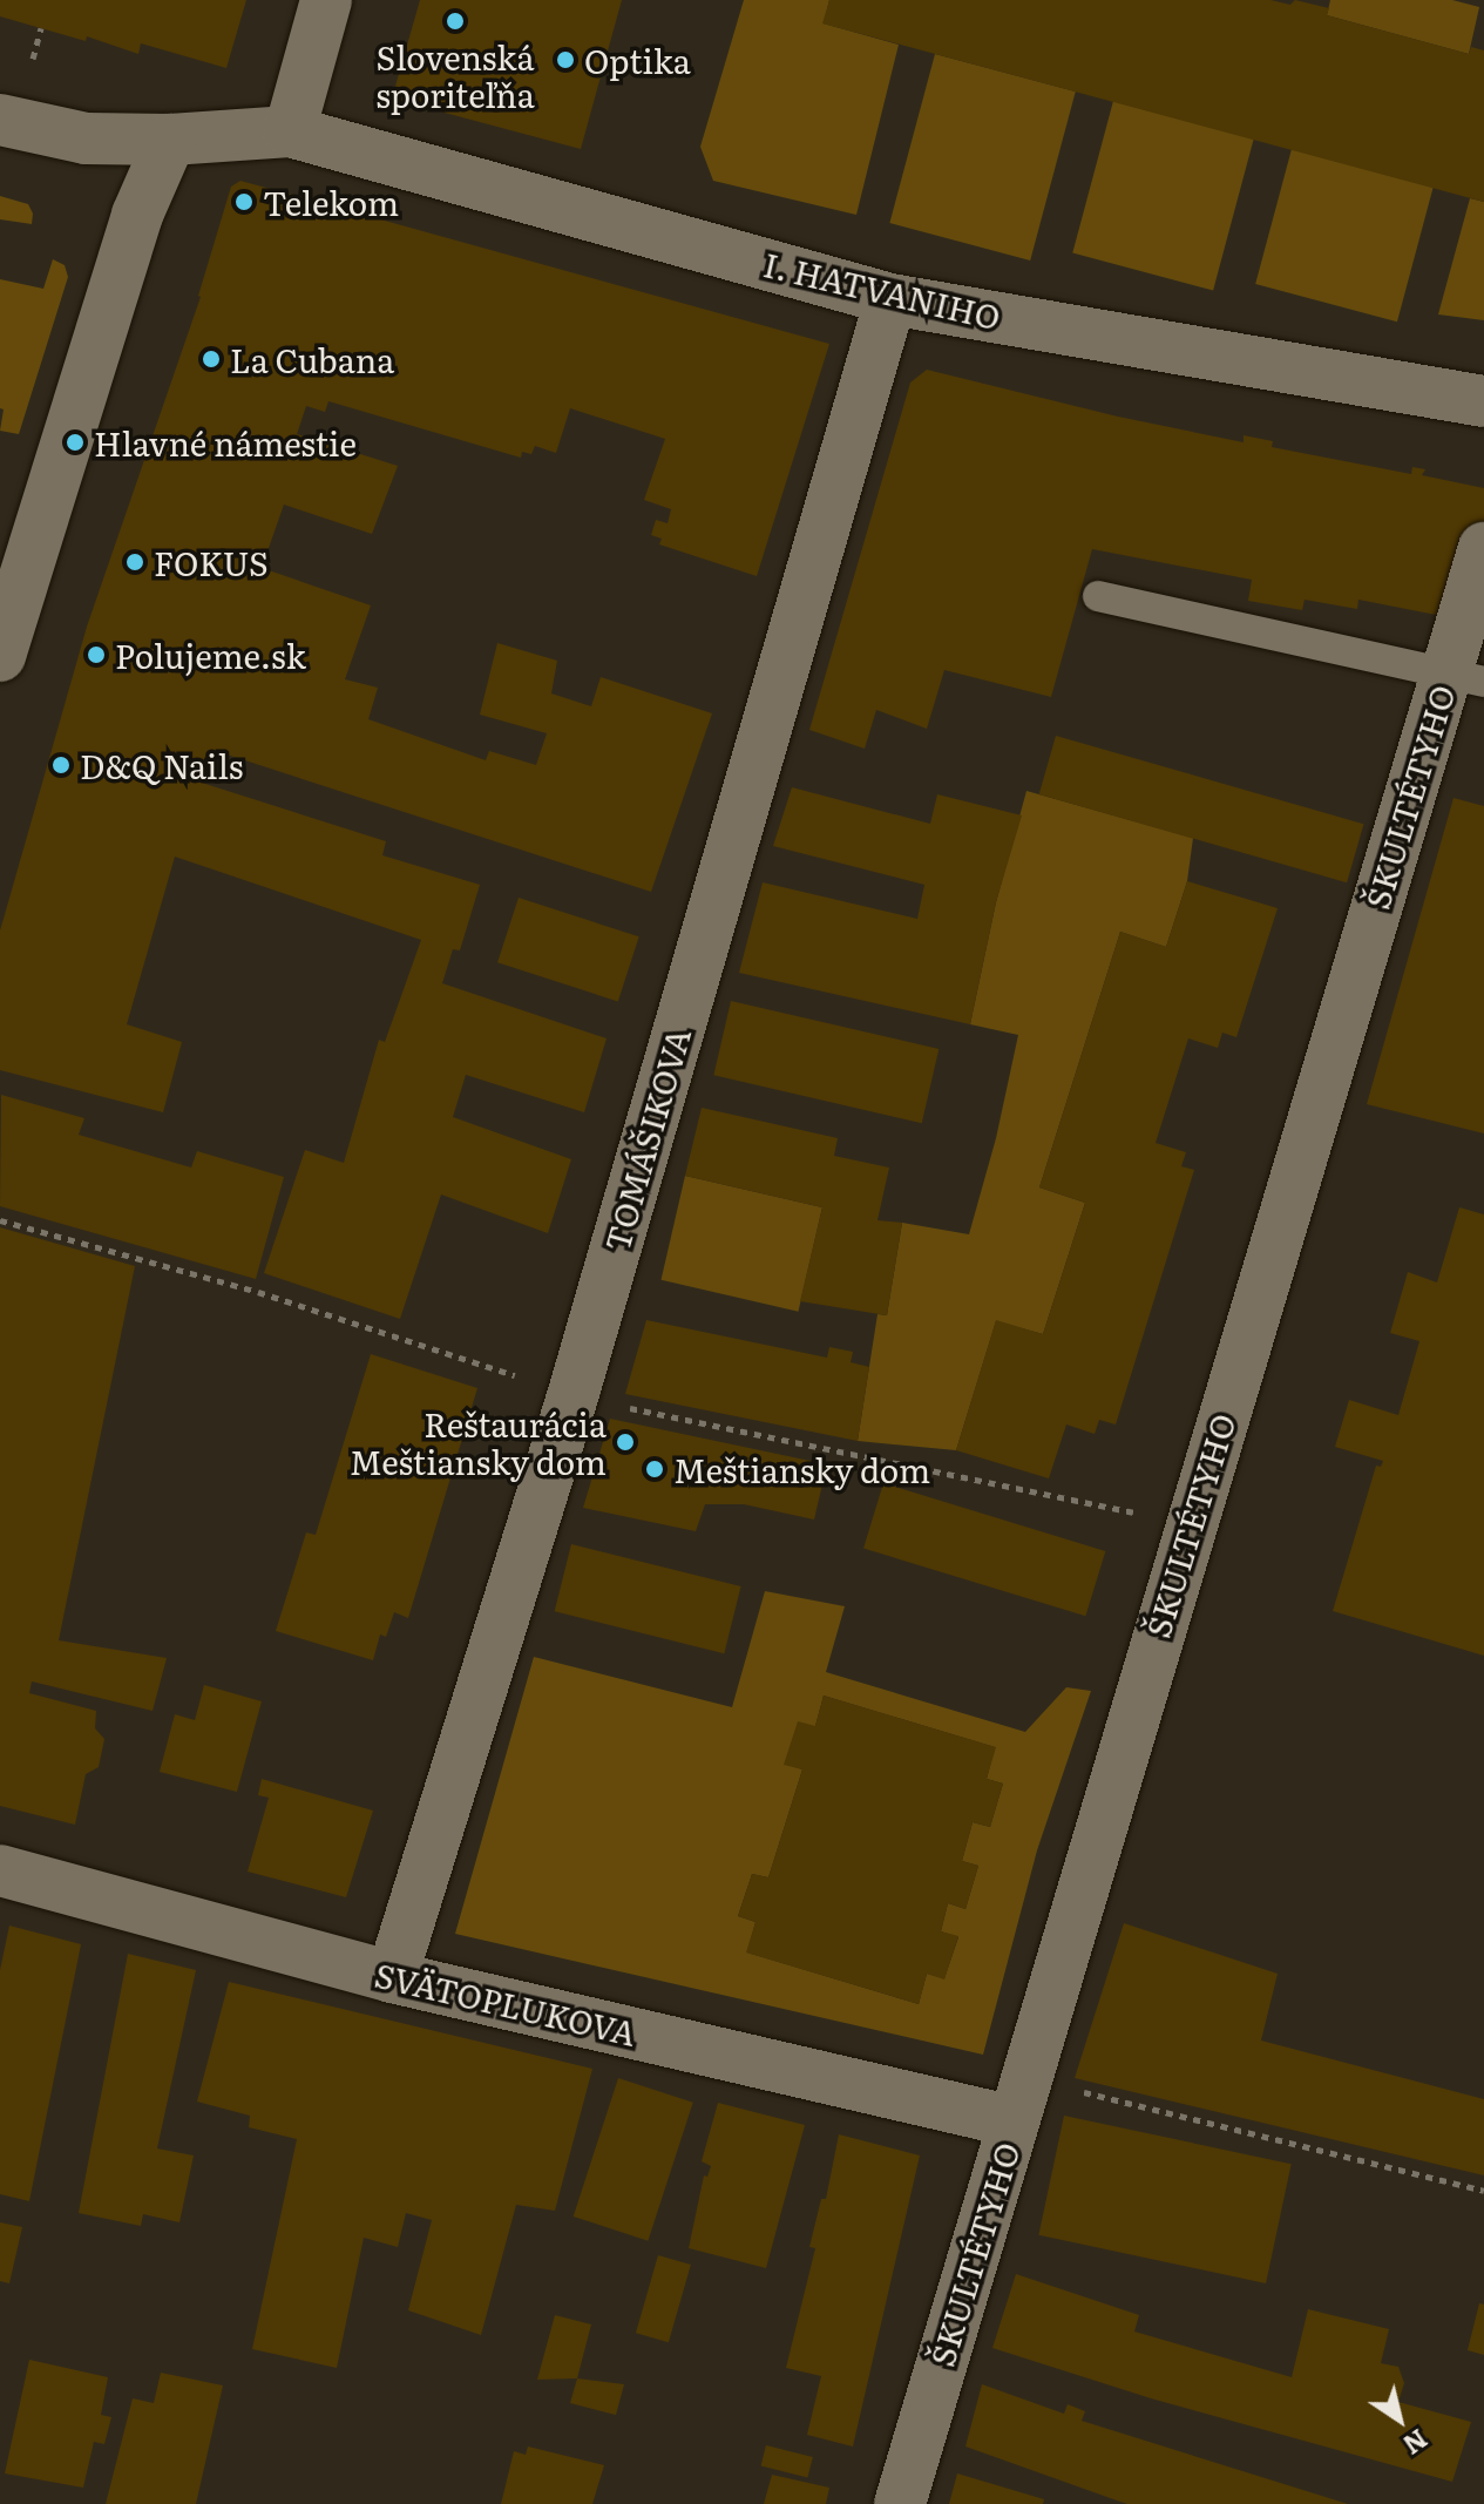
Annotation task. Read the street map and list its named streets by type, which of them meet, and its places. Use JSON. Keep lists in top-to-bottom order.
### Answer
{
  "streets": {
    "street": [
      "I. HATVANIHO",
      "ŠKULTÉTYHO",
      "TOMÁŠIKOVA",
      "SVÄTOPLUKOVA"
    ]
  },
  "crossings": [
    ["I. HATVANIHO", "TOMÁŠIKOVA"],
    ["ŠKULTÉTYHO", "SVÄTOPLUKOVA"],
    ["TOMÁŠIKOVA", "SVÄTOPLUKOVA"]
  ],
  "places": [
    "Slovenská sporiteľňa",
    "Optika",
    "Telekom",
    "La Cubana",
    "Hlavné námestie",
    "FOKUS",
    "Polujeme.sk",
    "D&Q Nails",
    "Reštaurácia Meštiansky dom",
    "Meštiansky dom"
  ],
  "north": "bottom right"
}
